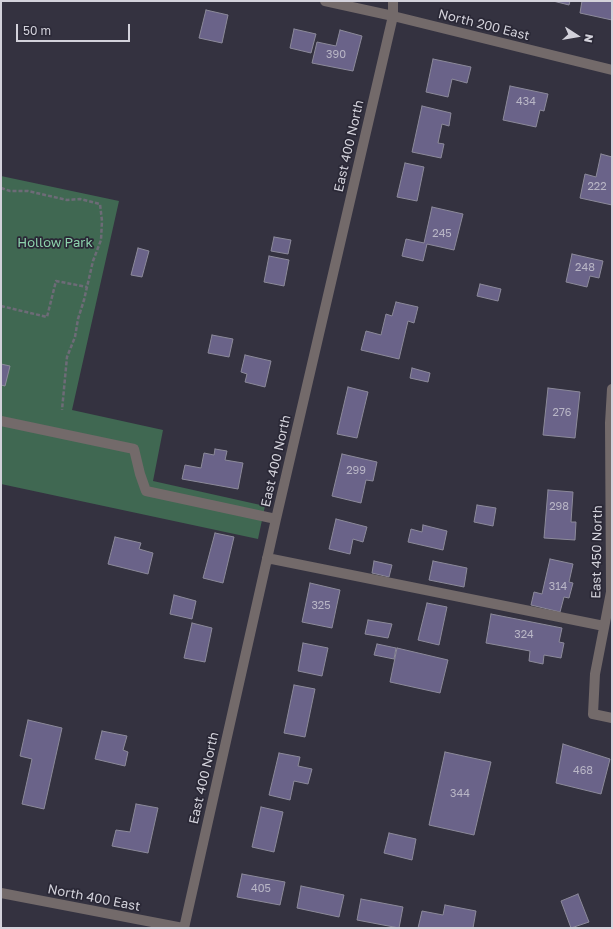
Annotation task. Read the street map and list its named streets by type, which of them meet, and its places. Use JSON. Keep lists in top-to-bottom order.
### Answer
{
  "streets": {
    "street": [
      "North 200 East",
      "East 400 North",
      "East 450 North",
      "North 400 East"
    ]
  },
  "crossings": [
    ["North 200 East", "East 400 North"],
    ["East 400 North", "North 400 East"]
  ],
  "parks": ["Hollow Park"],
  "house_numbers": [
    "390",
    "434",
    "222",
    "245",
    "248",
    "276",
    "299",
    "298",
    "314",
    "325",
    "324",
    "468",
    "344",
    "405"
  ],
  "scale_bar": "50 m",
  "north": "right"
}
